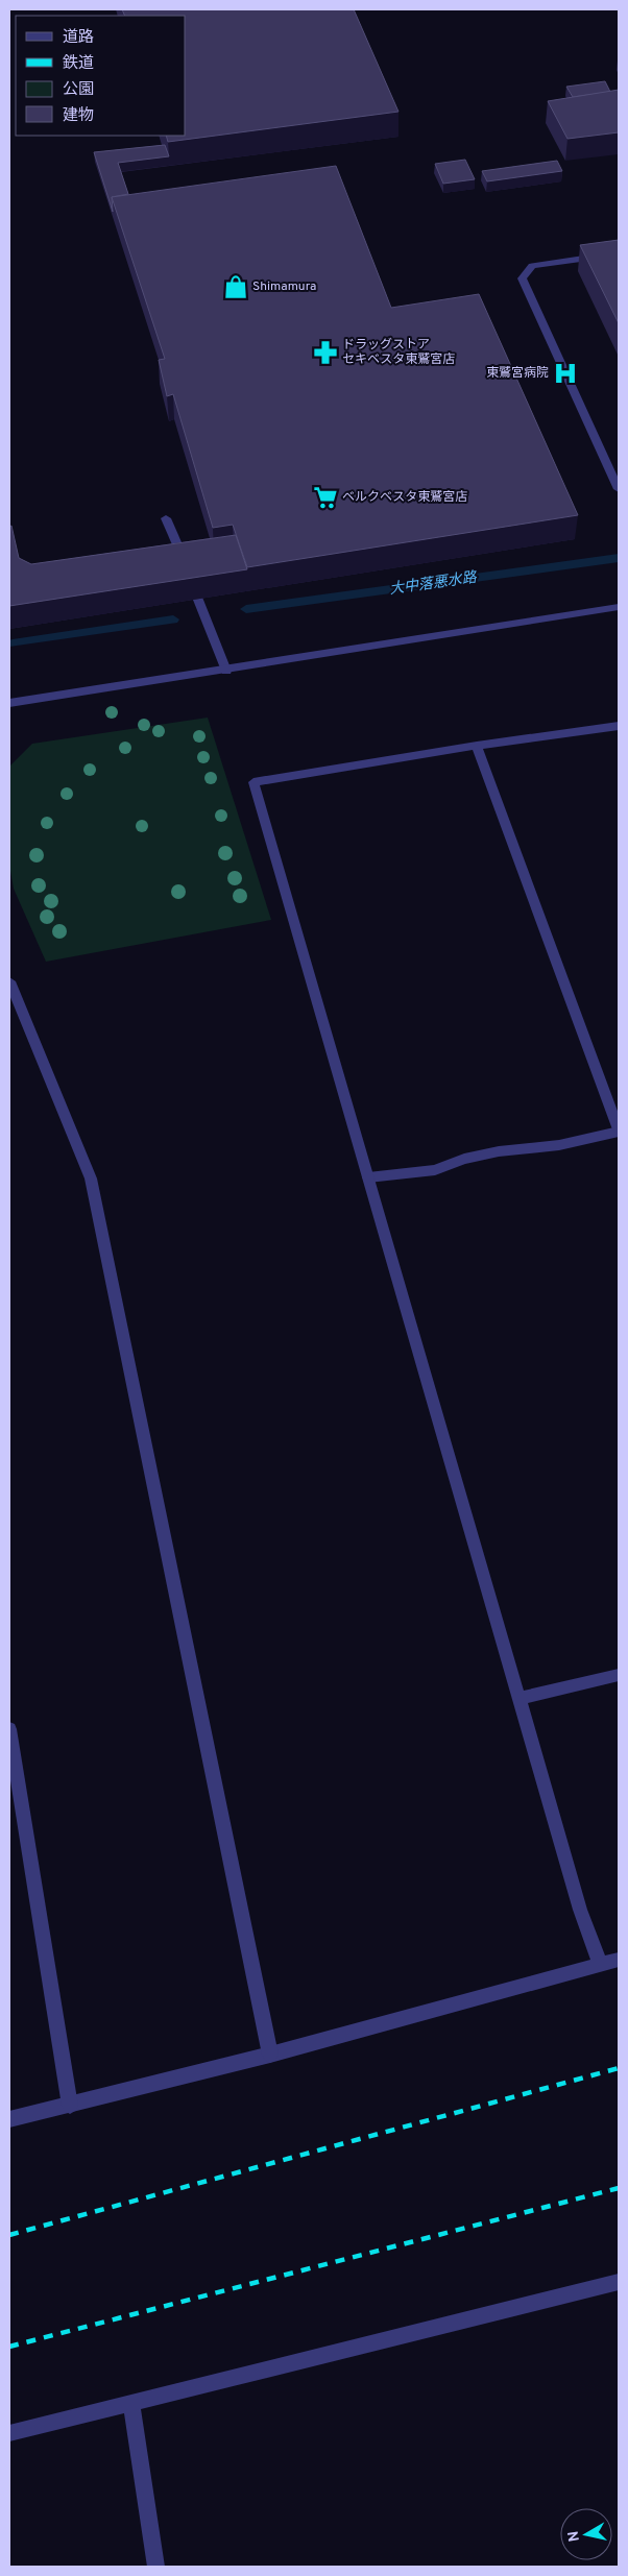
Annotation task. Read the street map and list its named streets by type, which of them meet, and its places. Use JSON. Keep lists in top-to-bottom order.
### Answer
{
  "water": ["大中落悪水路"],
  "places": {
    "shop": ["Shimamura"],
    "pharmacy": ["ドラッグストア セキベスタ東鷲宮店"],
    "hospital": ["東鷲宮病院"],
    "supermarket": ["ベルクベスタ東鷲宮店"]
  },
  "legend": [
    "道路",
    "鉄道",
    "公園",
    "建物"
  ],
  "north": "left"
}
